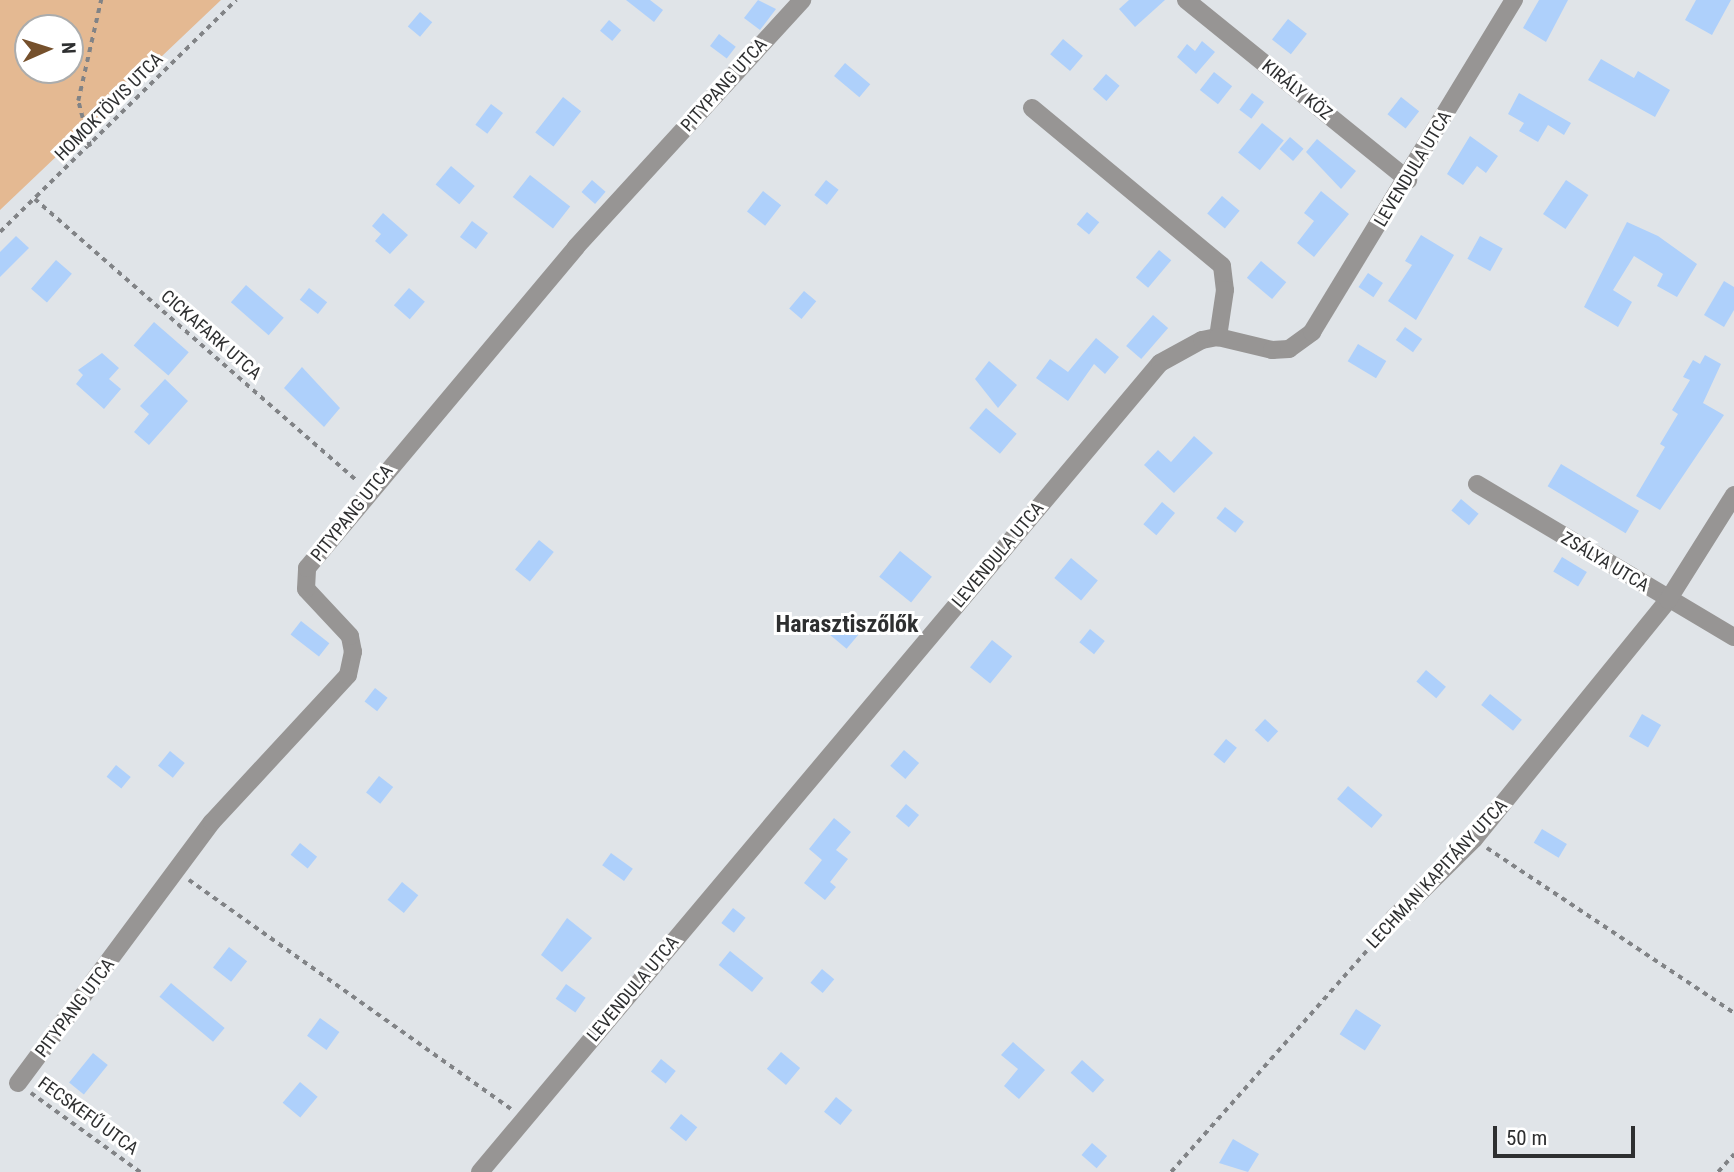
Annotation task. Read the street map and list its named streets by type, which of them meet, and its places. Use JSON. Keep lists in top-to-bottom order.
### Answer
{
  "streets": {
    "street": [
      "PITYPANG UTCA",
      "KIRÁLY KÖZ",
      "LEVENDULA UTCA",
      "ZSÁLYA UTCA",
      "LECHMAN KAPITÁNY UTCA"
    ],
    "path": ["HOMOKTÖVIS UTCA", "CICKAFARK UTCA", "FECSKEFŰ UTCA"]
  },
  "crossings": [
    ["PITYPANG UTCA", "CICKAFARK UTCA"],
    ["PITYPANG UTCA", "FECSKEFŰ UTCA"],
    ["KIRÁLY KÖZ", "LEVENDULA UTCA"],
    ["HOMOKTÖVIS UTCA", "CICKAFARK UTCA"],
    ["ZSÁLYA UTCA", "LECHMAN KAPITÁNY UTCA"]
  ],
  "districts": ["Harasztiszőlők"],
  "scale_bar": "50 m",
  "north": "right"
}
